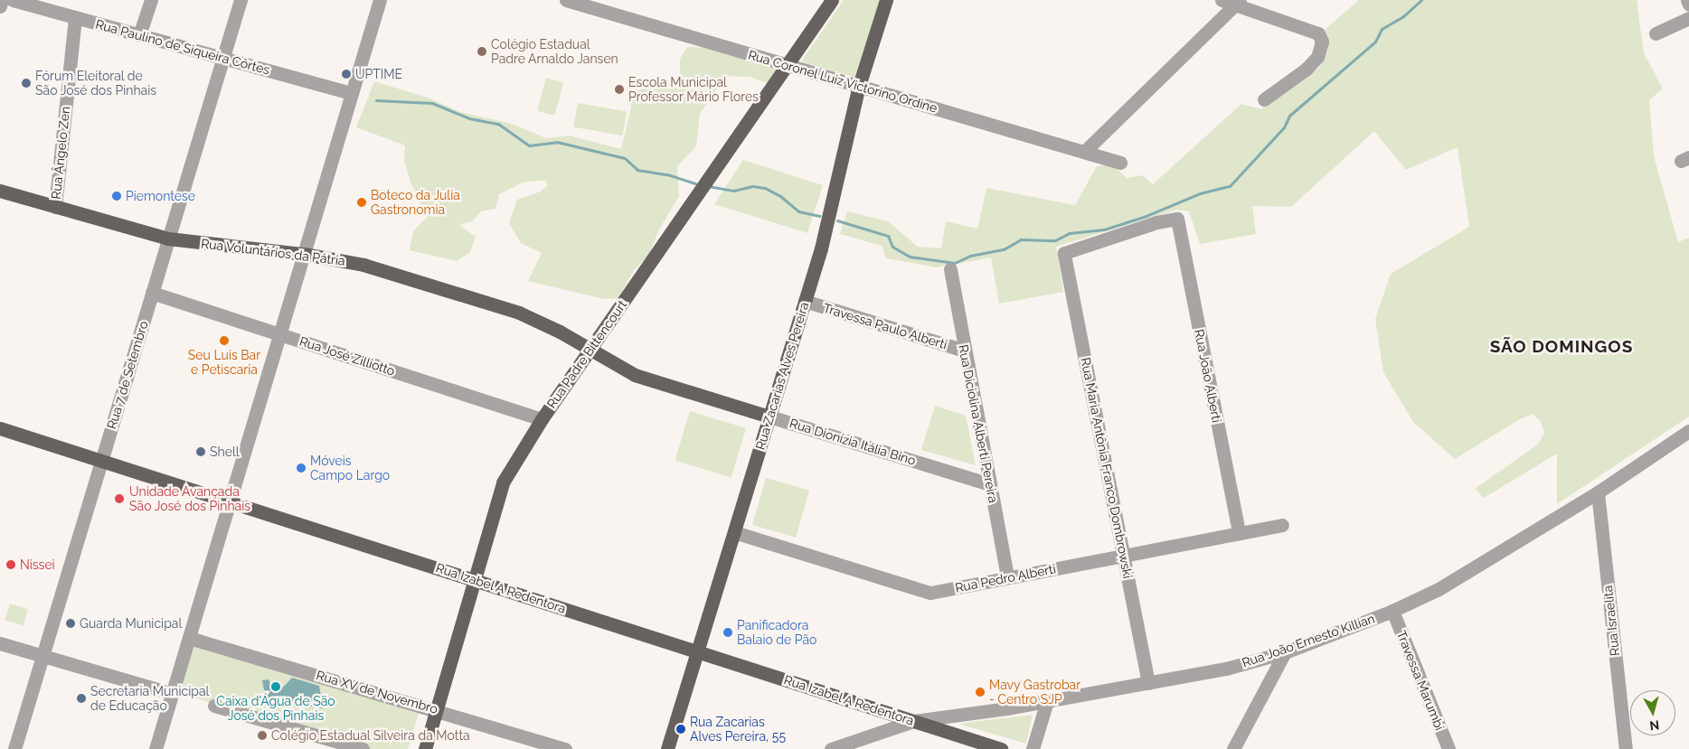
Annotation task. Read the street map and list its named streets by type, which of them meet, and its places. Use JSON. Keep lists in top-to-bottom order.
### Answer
{
  "streets": {
    "main road": [
      "Rua Voluntários da Pátria",
      "Rua Padre Bittencourt",
      "Rua Zacarias Alves Pereira",
      "Rua Dionízia Itália Bino",
      "Rua Izabel A Redentora"
    ],
    "street": [
      "Rua Paulino de Siqueira Côrtes",
      "Rua Coronel Luiz Victorino Ordine",
      "Rua Ângelo Zen",
      "Travessa Paulo Alberti",
      "Rua José Zilliotto",
      "Rua 7 de Setembro",
      "Rua João Alberti",
      "Rua Diciolina Alberti Pereira",
      "Rua Maria Antônia Franco Dombrowski",
      "Rua Pedro Alberti",
      "Rua Israelita",
      "Rua João Ernesto Killian",
      "Travessa Marumbi",
      "Rua XV de Novembro"
    ]
  },
  "crossings": [
    ["Rua Paulino de Siqueira Côrtes", "Rua Ângelo Zen"],
    ["Rua Paulino de Siqueira Côrtes", "Rua 7 de Setembro"],
    ["Rua Coronel Luiz Victorino Ordine", "Rua Padre Bittencourt"],
    ["Rua Coronel Luiz Victorino Ordine", "Rua Zacarias Alves Pereira"],
    ["Rua Ângelo Zen", "Rua Voluntários da Pátria"],
    ["Rua Voluntários da Pátria", "Rua Padre Bittencourt"],
    ["Rua Voluntários da Pátria", "Rua 7 de Setembro"],
    ["Rua Voluntários da Pátria", "Rua Dionízia Itália Bino"],
    ["Travessa Paulo Alberti", "Rua Zacarias Alves Pereira"],
    ["Travessa Paulo Alberti", "Rua Diciolina Alberti Pereira"],
    ["Rua Padre Bittencourt", "Rua José Zilliotto"],
    ["Rua Padre Bittencourt", "Rua Dionízia Itália Bino"],
    ["Rua Padre Bittencourt", "Rua Izabel A Redentora"],
    ["Rua Padre Bittencourt", "Rua XV de Novembro"],
    ["Rua José Zilliotto", "Rua 7 de Setembro"],
    ["Rua 7 de Setembro", "Rua Izabel A Redentora"],
    ["Rua Zacarias Alves Pereira", "Rua Dionízia Itália Bino"],
    ["Rua Zacarias Alves Pereira", "Rua Pedro Alberti"],
    ["Rua Zacarias Alves Pereira", "Rua Izabel A Redentora"],
    ["Rua João Alberti", "Rua Maria Antônia Franco Dombrowski"],
    ["Rua João Alberti", "Rua Pedro Alberti"],
    ["Rua Diciolina Alberti Pereira", "Rua Dionízia Itália Bino"],
    ["Rua Diciolina Alberti Pereira", "Rua Pedro Alberti"],
    ["Rua Maria Antônia Franco Dombrowski", "Rua Pedro Alberti"],
    ["Rua Maria Antônia Franco Dombrowski", "Rua João Ernesto Killian"],
    ["Rua Izabel A Redentora", "Rua João Ernesto Killian"],
    ["Rua Israelita", "Rua João Ernesto Killian"],
    ["Rua João Ernesto Killian", "Travessa Marumbi"]
  ],
  "districts": ["SÃO DOMINGOS"],
  "places": [
    "Colégio Estadual Padre Arnaldo Jansen",
    "UPTIME",
    "Fórum Eleitoral de São José dos Pinhais",
    "Escola Municipal Professor Mário Flores",
    "Piemontese",
    "Boteco da Julia Gastronomia",
    "Seu Luis Bar e Petiscaria",
    "Shell",
    "Móveis Campo Largo",
    "Unidade Avançada São José dos Pinhais",
    "Nissei",
    "Guarda Municipal",
    "Panificadora Balaio de Pão",
    "Caixa d'Água de São José dos Pinhais",
    "Mavy Gastrobar - Centro SJP",
    "Secretaria Municipal de Educação",
    "Rua Zacarias Alves Pereira, 55",
    "Colégio Estadual Silveira da Motta"
  ],
  "north": "bottom"
}
